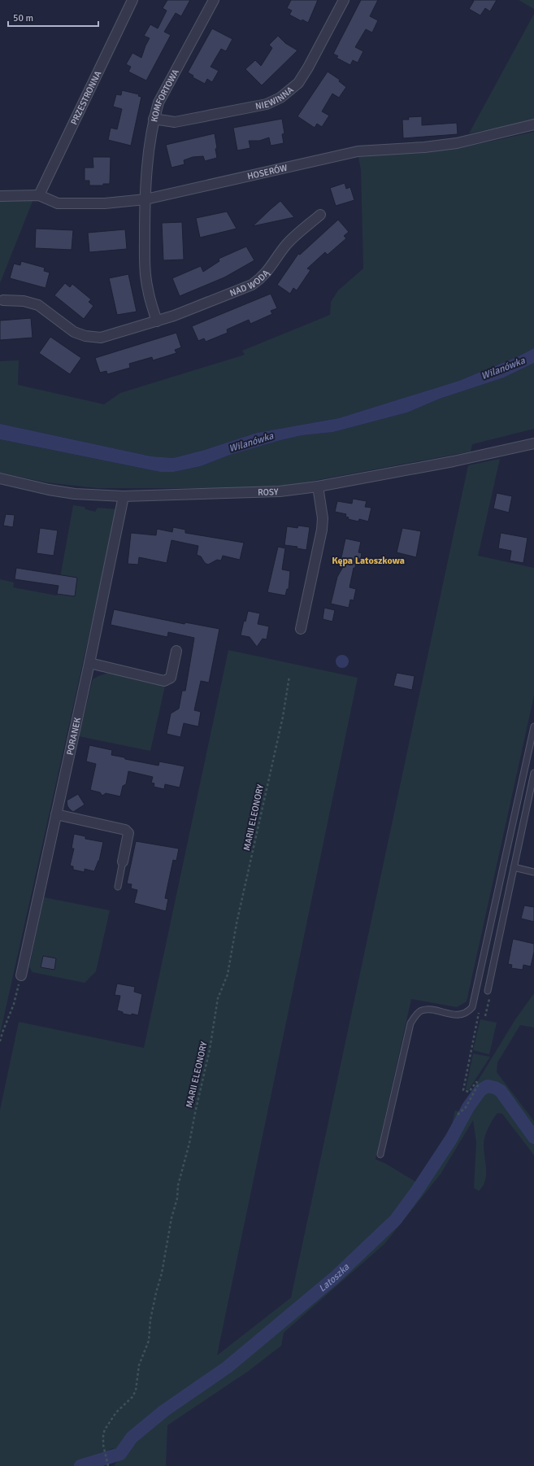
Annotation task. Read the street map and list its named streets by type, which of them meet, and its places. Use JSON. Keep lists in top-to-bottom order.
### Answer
{
  "streets": {
    "street": [
      "KOMFORTOWA",
      "NIEWINNA",
      "PRZESTRONNA",
      "HOSERÓW",
      "NAD WODĄ",
      "ROSY",
      "PORANEK"
    ],
    "path": ["MARII ELEONORY"]
  },
  "crossings": [
    ["KOMFORTOWA", "NIEWINNA"],
    ["KOMFORTOWA", "HOSERÓW"],
    ["PRZESTRONNA", "HOSERÓW"],
    ["ROSY", "PORANEK"]
  ],
  "districts": ["Kępa Latoszkowa"],
  "water": ["Wilanówka", "Latoszka"],
  "scale_bar": "50 m"
}
